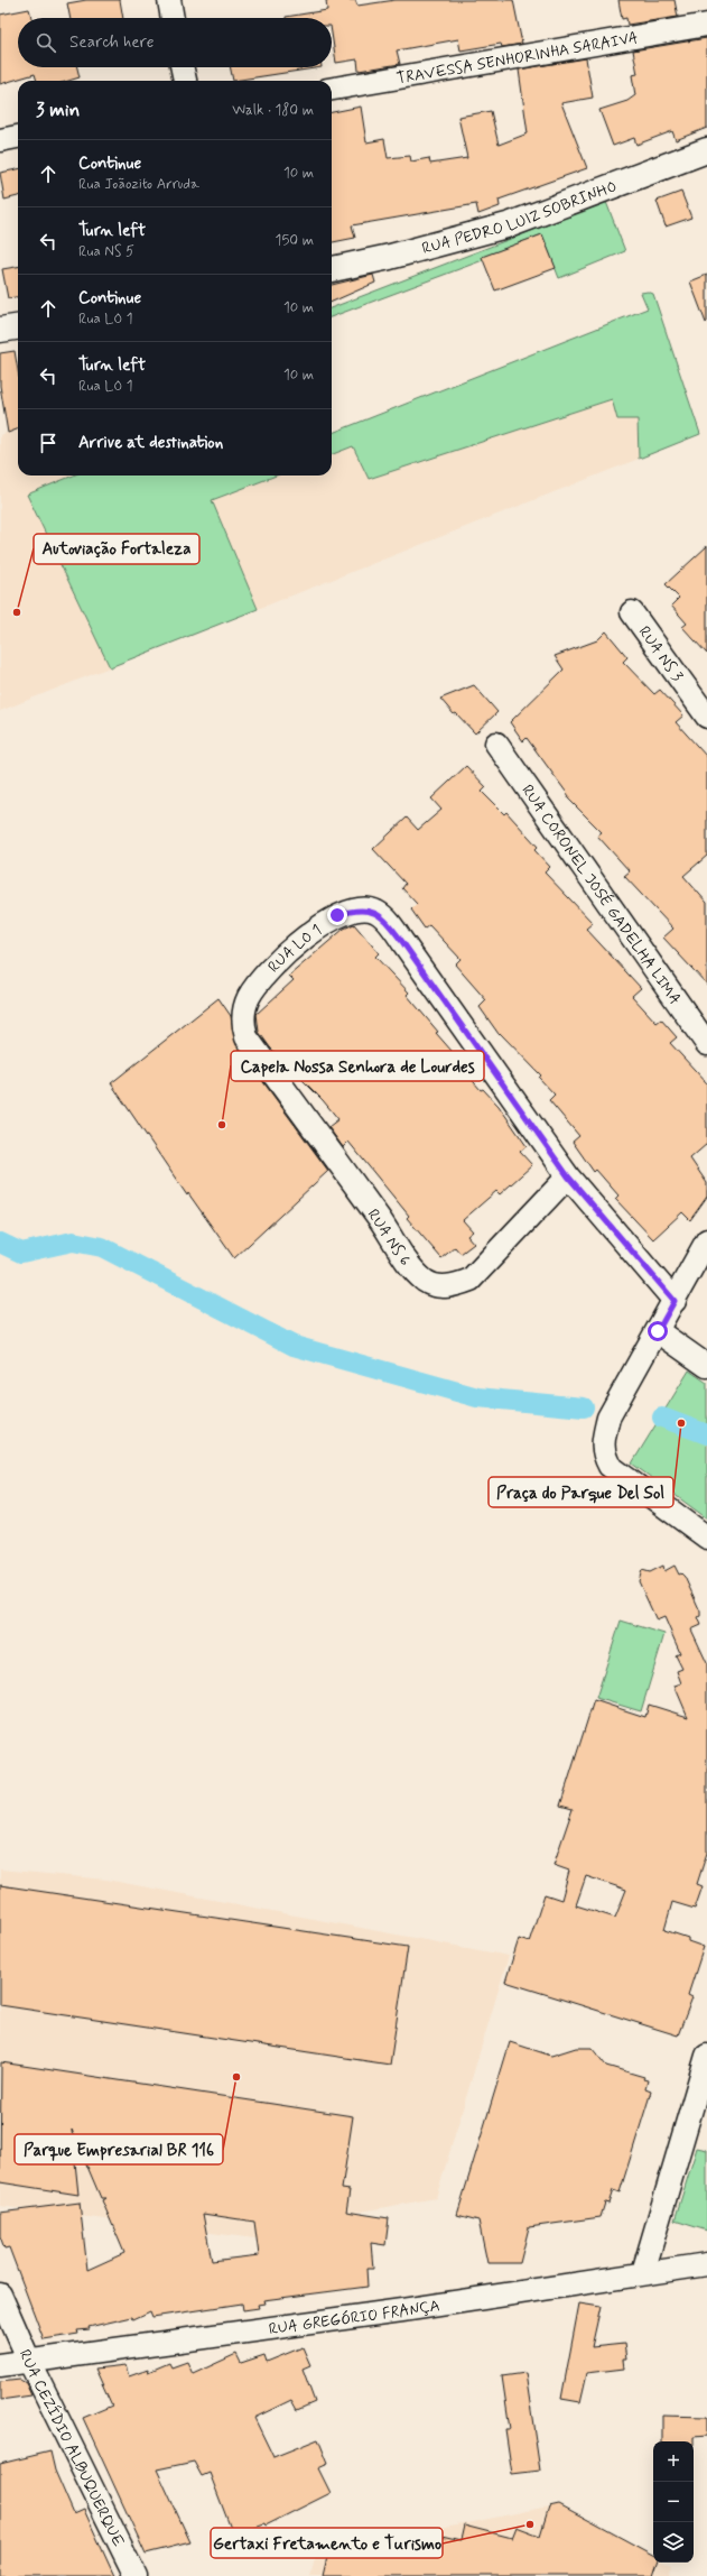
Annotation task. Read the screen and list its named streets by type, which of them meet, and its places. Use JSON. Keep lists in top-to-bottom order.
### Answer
{
  "streets": {
    "street": [
      "TRAVESSA SENHORINHA SARAIVA",
      "RUA PEDRO LUIZ SOBRINHO",
      "RUA NS 3",
      "RUA CORONEL JOSÉ GADELHA LIMA",
      "RUA LO 1",
      "RUA NS 6",
      "RUA GREGÓRIO FRANÇA",
      "RUA CEZÍDIO ALBUQUERQUE"
    ]
  },
  "crossings": [
    ["RUA LO 1", "RUA NS 6"],
    ["RUA GREGÓRIO FRANÇA", "RUA CEZÍDIO ALBUQUERQUE"]
  ],
  "places": [
    "Autoviação Fortaleza",
    "Capela Nossa Senhora de Lourdes",
    "Praça do Parque Del Sol",
    "Parque Empresarial BR 116",
    "Gertaxi Fretamento e Turismo"
  ],
  "page": {
    "search": "Search here",
    "heading": ["3 min", "Walk · 180 m"],
    "list": [
      ["Continue", "Rua Joãozito Arruda", "10 m"],
      ["Turn left", "Rua NS 5", "150 m"],
      ["Continue", "Rua LO 1", "10 m"],
      ["Turn left", "Rua LO 1", "10 m"],
      "Arrive at destination"
    ],
    "map_buttons": ["+", "−"]
  }
}
